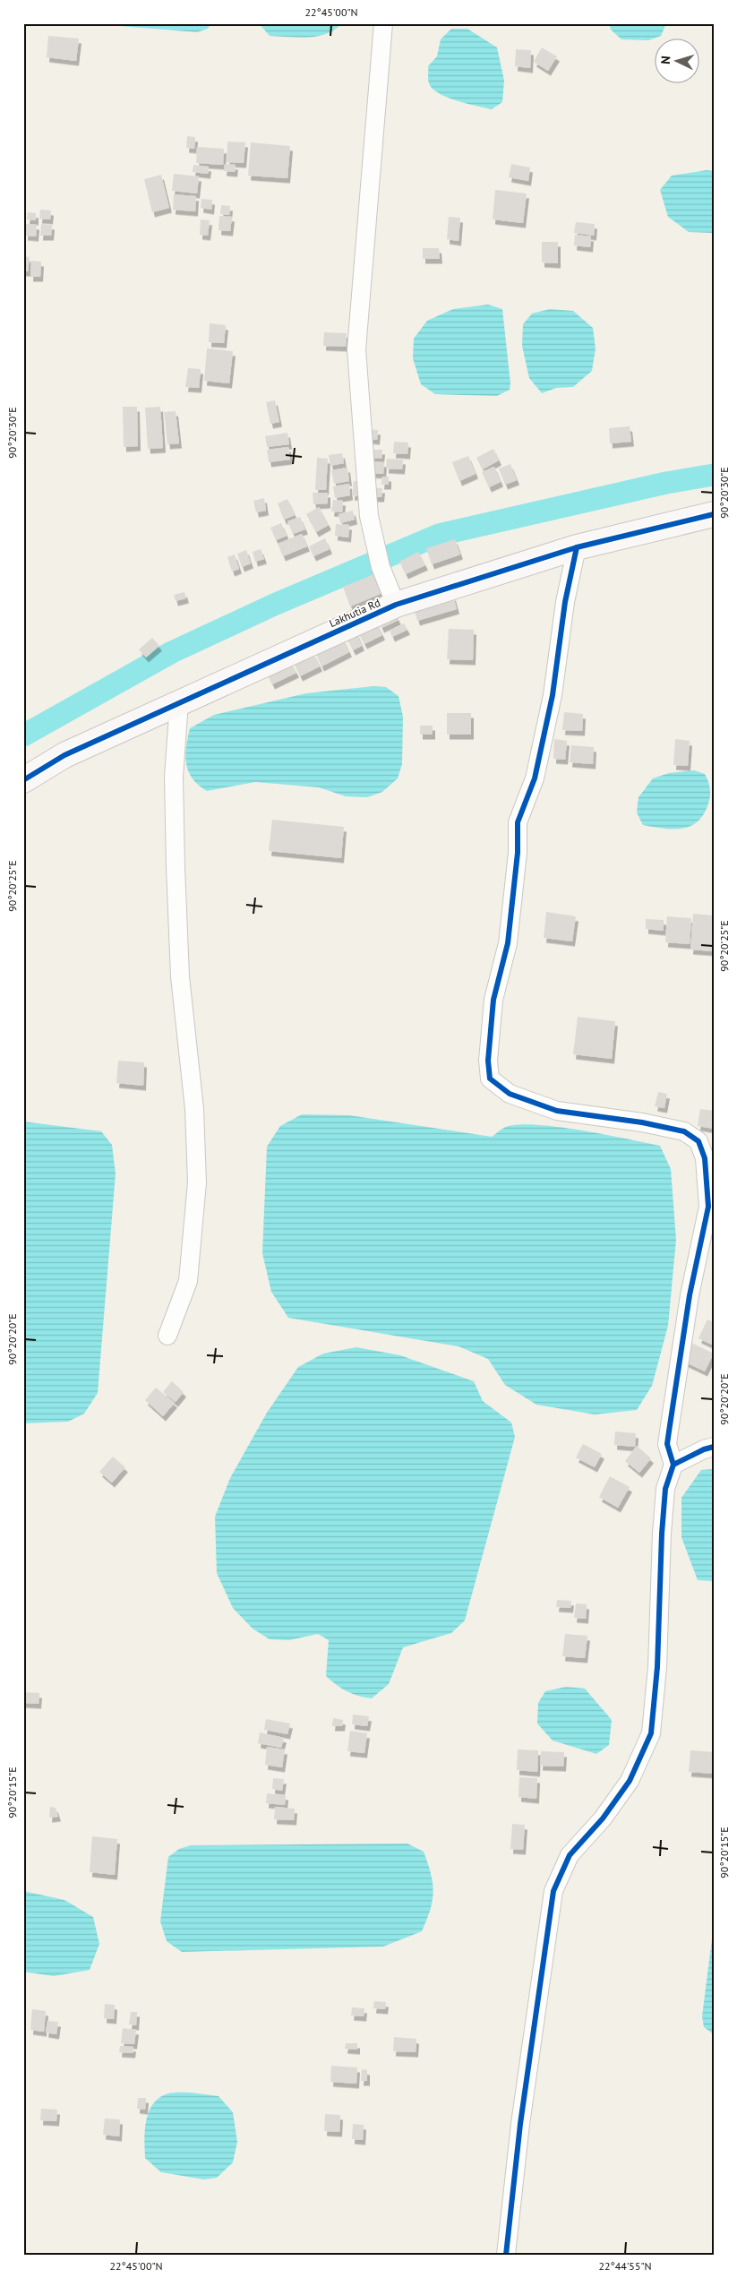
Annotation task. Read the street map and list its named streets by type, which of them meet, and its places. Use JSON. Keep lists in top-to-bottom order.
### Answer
{
  "streets": {
    "street": ["Lakhutia Rd"]
  },
  "north": "left",
  "coordinates": [
    "22°45'00\"N",
    "90°20'30\"E",
    "90°20'25\"E",
    "90°20'20\"E",
    "90°20'15\"E",
    "22°44'55\"N"
  ]
}
